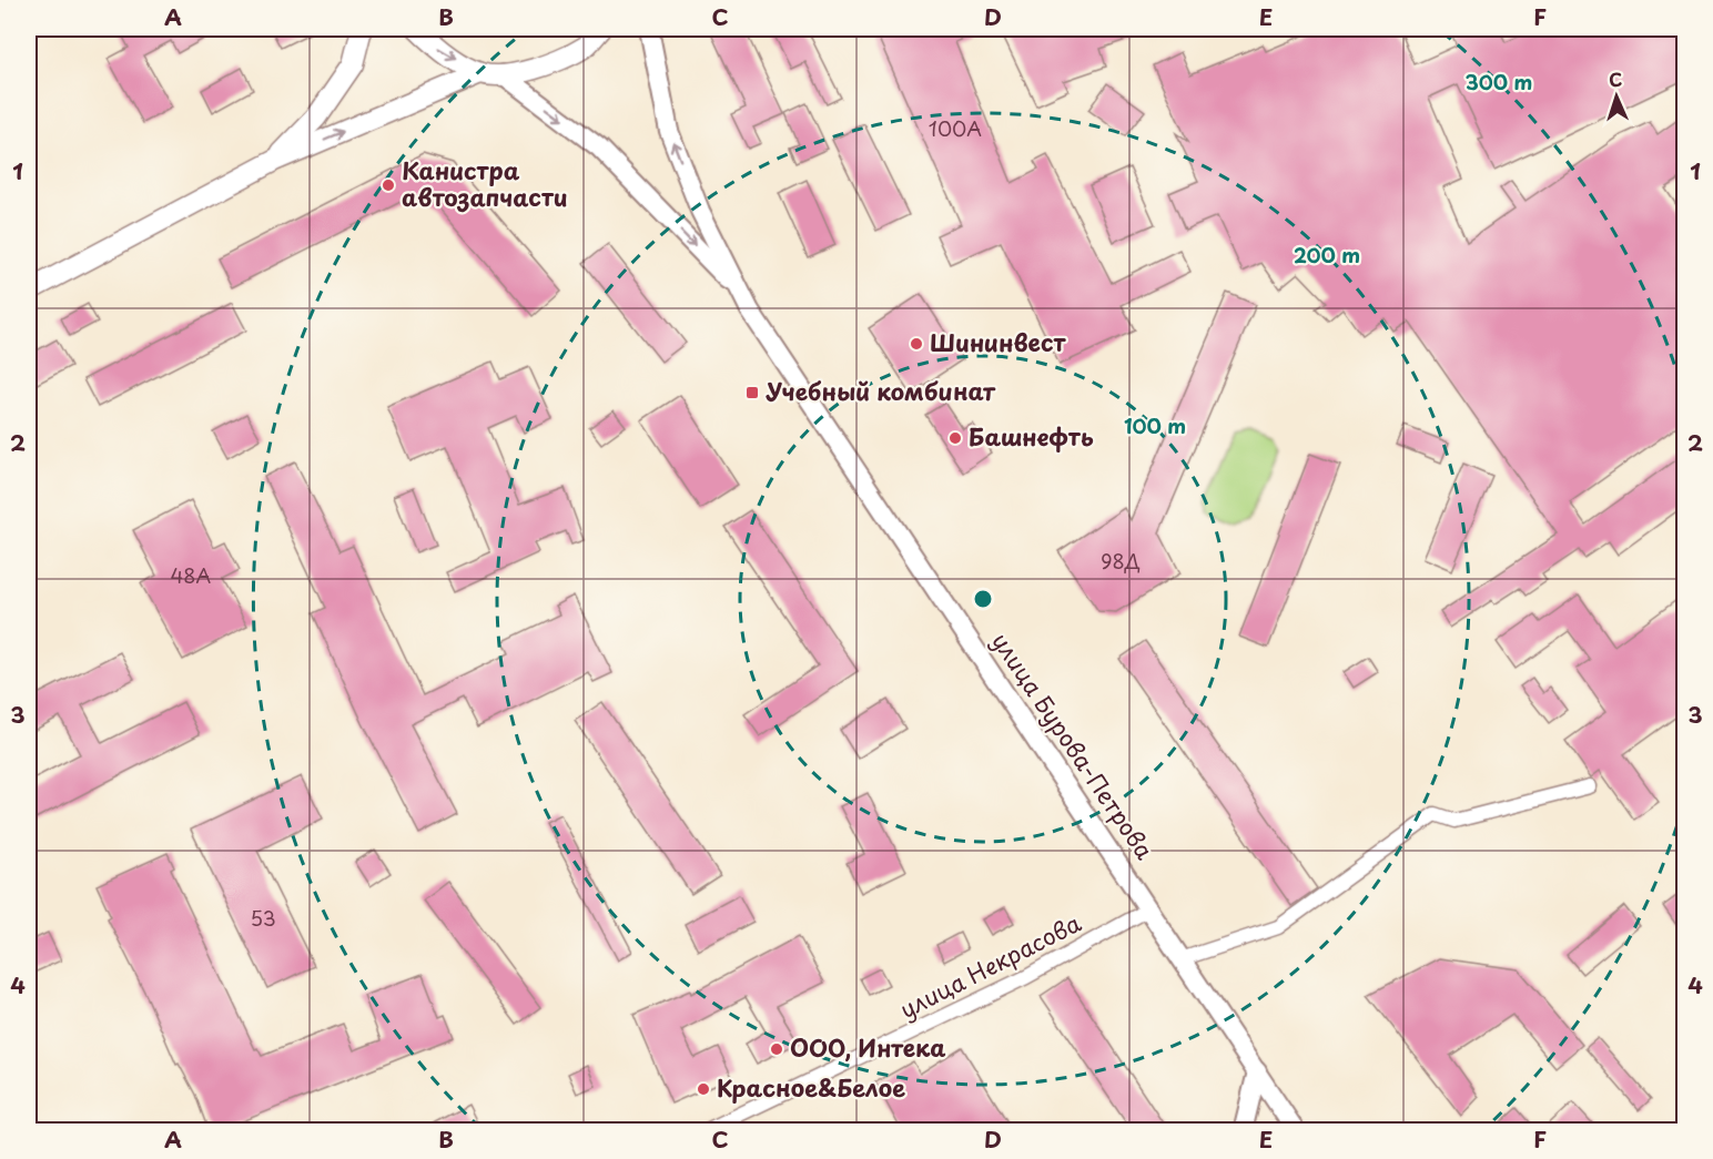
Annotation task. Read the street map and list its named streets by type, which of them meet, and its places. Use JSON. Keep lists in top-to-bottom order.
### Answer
{
  "streets": {
    "main road": ["улица Бурова-Петрова"],
    "street": ["улица Некрасова"]
  },
  "crossings": [
    ["улица Бурова-Петрова", "улица Некрасова"]
  ],
  "places": {
    "other": [
      "Канистра автозапчасти",
      "Шининвест",
      "Башнефть",
      "ООО, Интека",
      "Красное&Белое"
    ],
    "transit": ["Учебный комбинат"]
  },
  "house_numbers": [
    "100А",
    "98Д",
    "48А",
    "53"
  ],
  "north": "top",
  "grid": {
    "columns": [
      "A",
      "B",
      "C",
      "D",
      "E",
      "F"
    ],
    "rows": [
      "1",
      "2",
      "3",
      "4"
    ]
  },
  "rings": ["300 m", "200 m", "100 m"]
}
